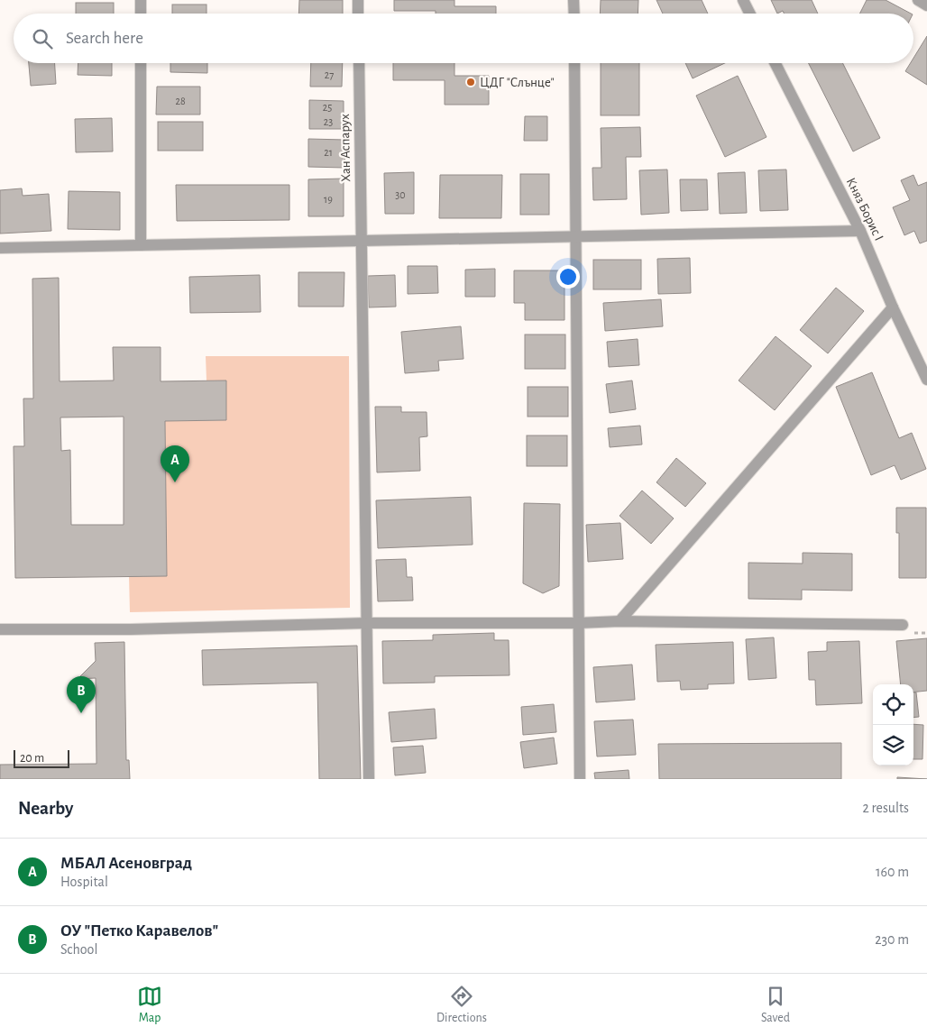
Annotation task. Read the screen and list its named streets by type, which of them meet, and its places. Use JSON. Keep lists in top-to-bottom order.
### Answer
{
  "streets": {
    "street": ["Хан Аспарух", "Княз Борис I"]
  },
  "places": ["ЦДГ \"Слънце\""],
  "house_numbers": [
    "27",
    "28",
    "25",
    "23",
    "21",
    "30",
    "19"
  ],
  "scale_bar": "20 m",
  "page": {
    "search": "Search here",
    "pins": ["A", "B"],
    "scale": "20 m",
    "heading": ["Nearby", "2 results"],
    "list": [
      {
        "mark": "A",
        "name": "МБАЛ Асеновград",
        "note": "Hospital",
        "value": "160 m"
      },
      {
        "mark": "B",
        "name": "ОУ \"Петко Каравелов\"",
        "note": "School",
        "value": "230 m"
      }
    ],
    "nav": ["Map", "Directions", "Saved"]
  }
}
